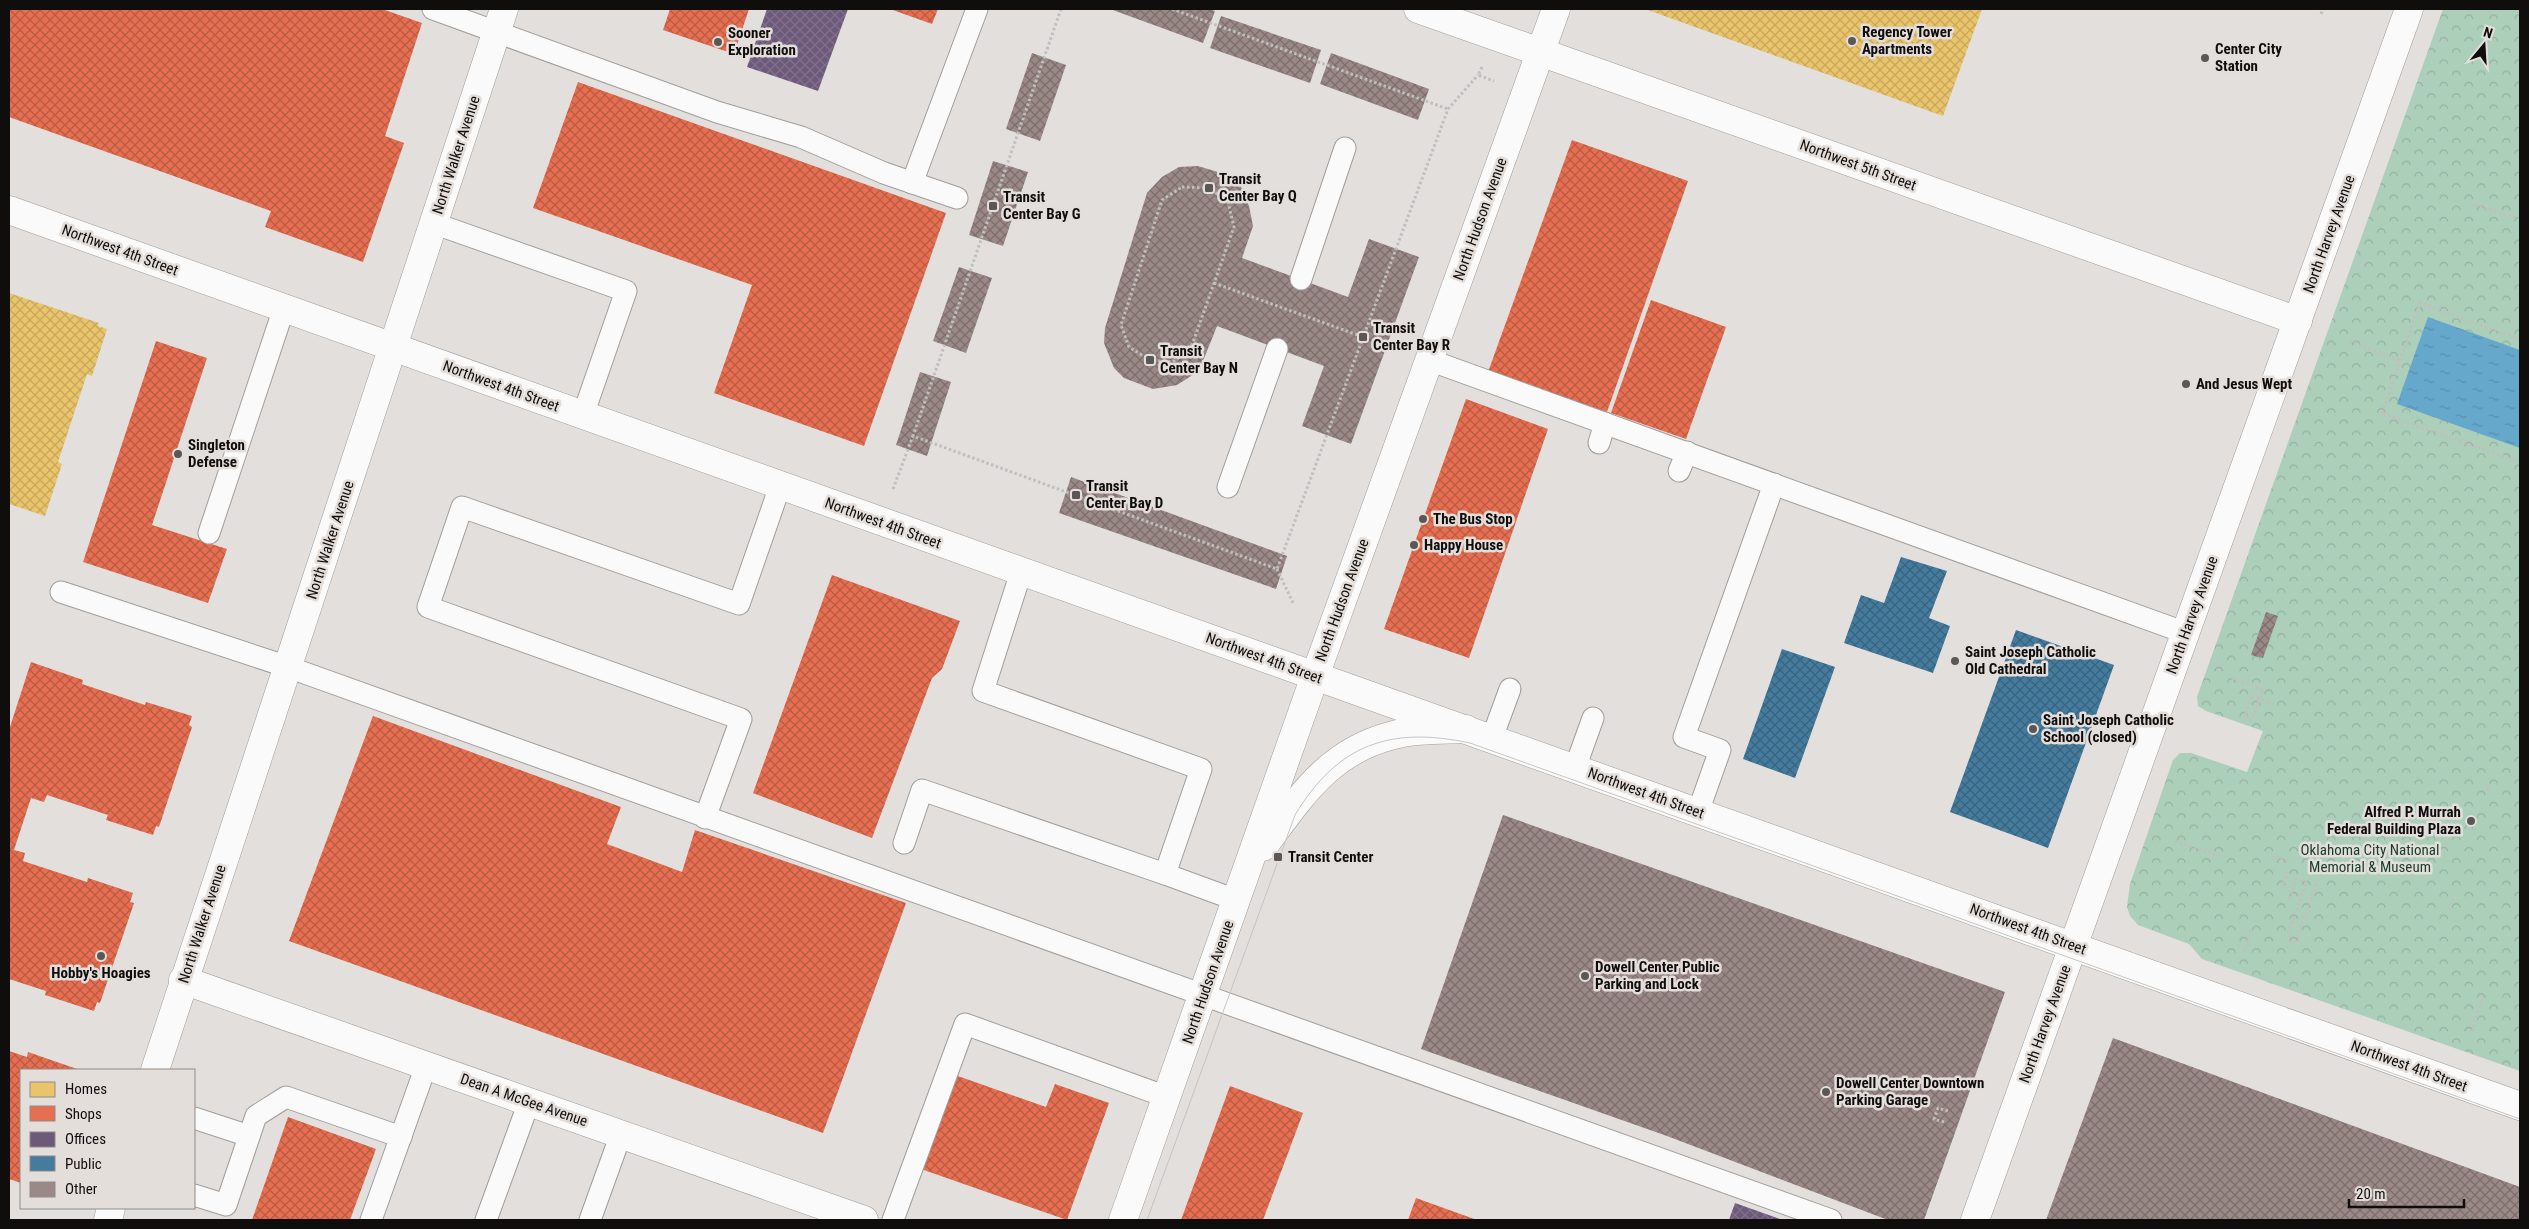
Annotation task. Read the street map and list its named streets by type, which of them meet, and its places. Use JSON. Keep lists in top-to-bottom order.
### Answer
{
  "streets": {
    "street": [
      "North Walker Avenue",
      "Northwest 5th Street",
      "North Hudson Avenue",
      "North Harvey Avenue",
      "Northwest 4th Street",
      "Dean A McGee Avenue"
    ]
  },
  "crossings": [
    ["North Walker Avenue", "Northwest 4th Street"],
    ["North Walker Avenue", "Dean A McGee Avenue"],
    ["Northwest 5th Street", "North Hudson Avenue"],
    ["Northwest 5th Street", "North Harvey Avenue"],
    ["North Hudson Avenue", "Northwest 4th Street"],
    ["North Harvey Avenue", "Northwest 4th Street"]
  ],
  "parks": ["Oklahoma City National Memorial & Museum"],
  "places": {
    "other": [
      "Regency Tower Apartments",
      "Sooner Exploration",
      "Center City Station",
      "And Jesus Wept",
      "Singleton Defense",
      "The Bus Stop",
      "Happy House",
      "Saint Joseph Catholic Old Cathedral",
      "Saint Joseph Catholic School (closed)",
      "Alfred P. Murrah Federal Building Plaza",
      "Hobby's Hoagies",
      "Dowell Center Public Parking and Lock",
      "Dowell Center Downtown Parking Garage"
    ],
    "transit": [
      "Transit Center Bay Q",
      "Transit Center Bay G",
      "Transit Center Bay R",
      "Transit Center Bay N",
      "Transit Center Bay D",
      "Transit Center"
    ]
  },
  "legend": [
    "Homes",
    "Shops",
    "Offices",
    "Public",
    "Other"
  ],
  "scale_bar": "20 m",
  "north": "top"
}
